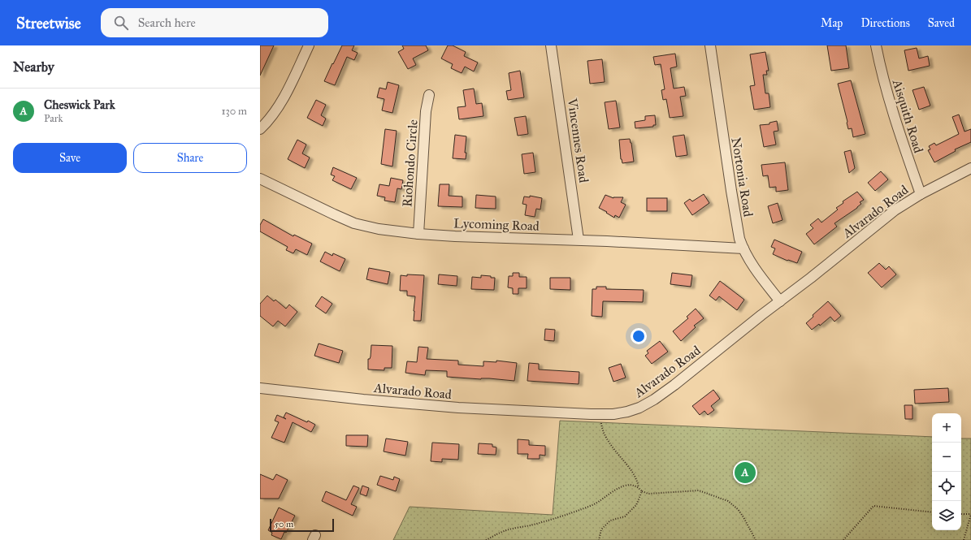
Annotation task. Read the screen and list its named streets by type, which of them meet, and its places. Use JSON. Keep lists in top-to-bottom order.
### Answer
{
  "streets": {
    "street": [
      "Aisquith Road",
      "Vincennes Road",
      "Riohondo Circle",
      "Nortonia Road",
      "Alvarado Road",
      "Lycoming Road"
    ]
  },
  "crossings": [
    ["Aisquith Road", "Alvarado Road"],
    ["Vincennes Road", "Lycoming Road"],
    ["Riohondo Circle", "Lycoming Road"],
    ["Nortonia Road", "Alvarado Road"],
    ["Nortonia Road", "Lycoming Road"]
  ],
  "scale_bar": "50 m",
  "page": {
    "header": "Streetwise",
    "search": "Search here",
    "nav": ["Map", "Directions", "Saved"],
    "heading": "Nearby",
    "list": [
      {
        "mark": "A",
        "name": "Cheswick Park",
        "note": "Park",
        "value": "130 m"
      }
    ],
    "buttons": ["Save", "Share"],
    "map_buttons": ["+", "−"],
    "pins": "A",
    "scale": "50 m"
  }
}
